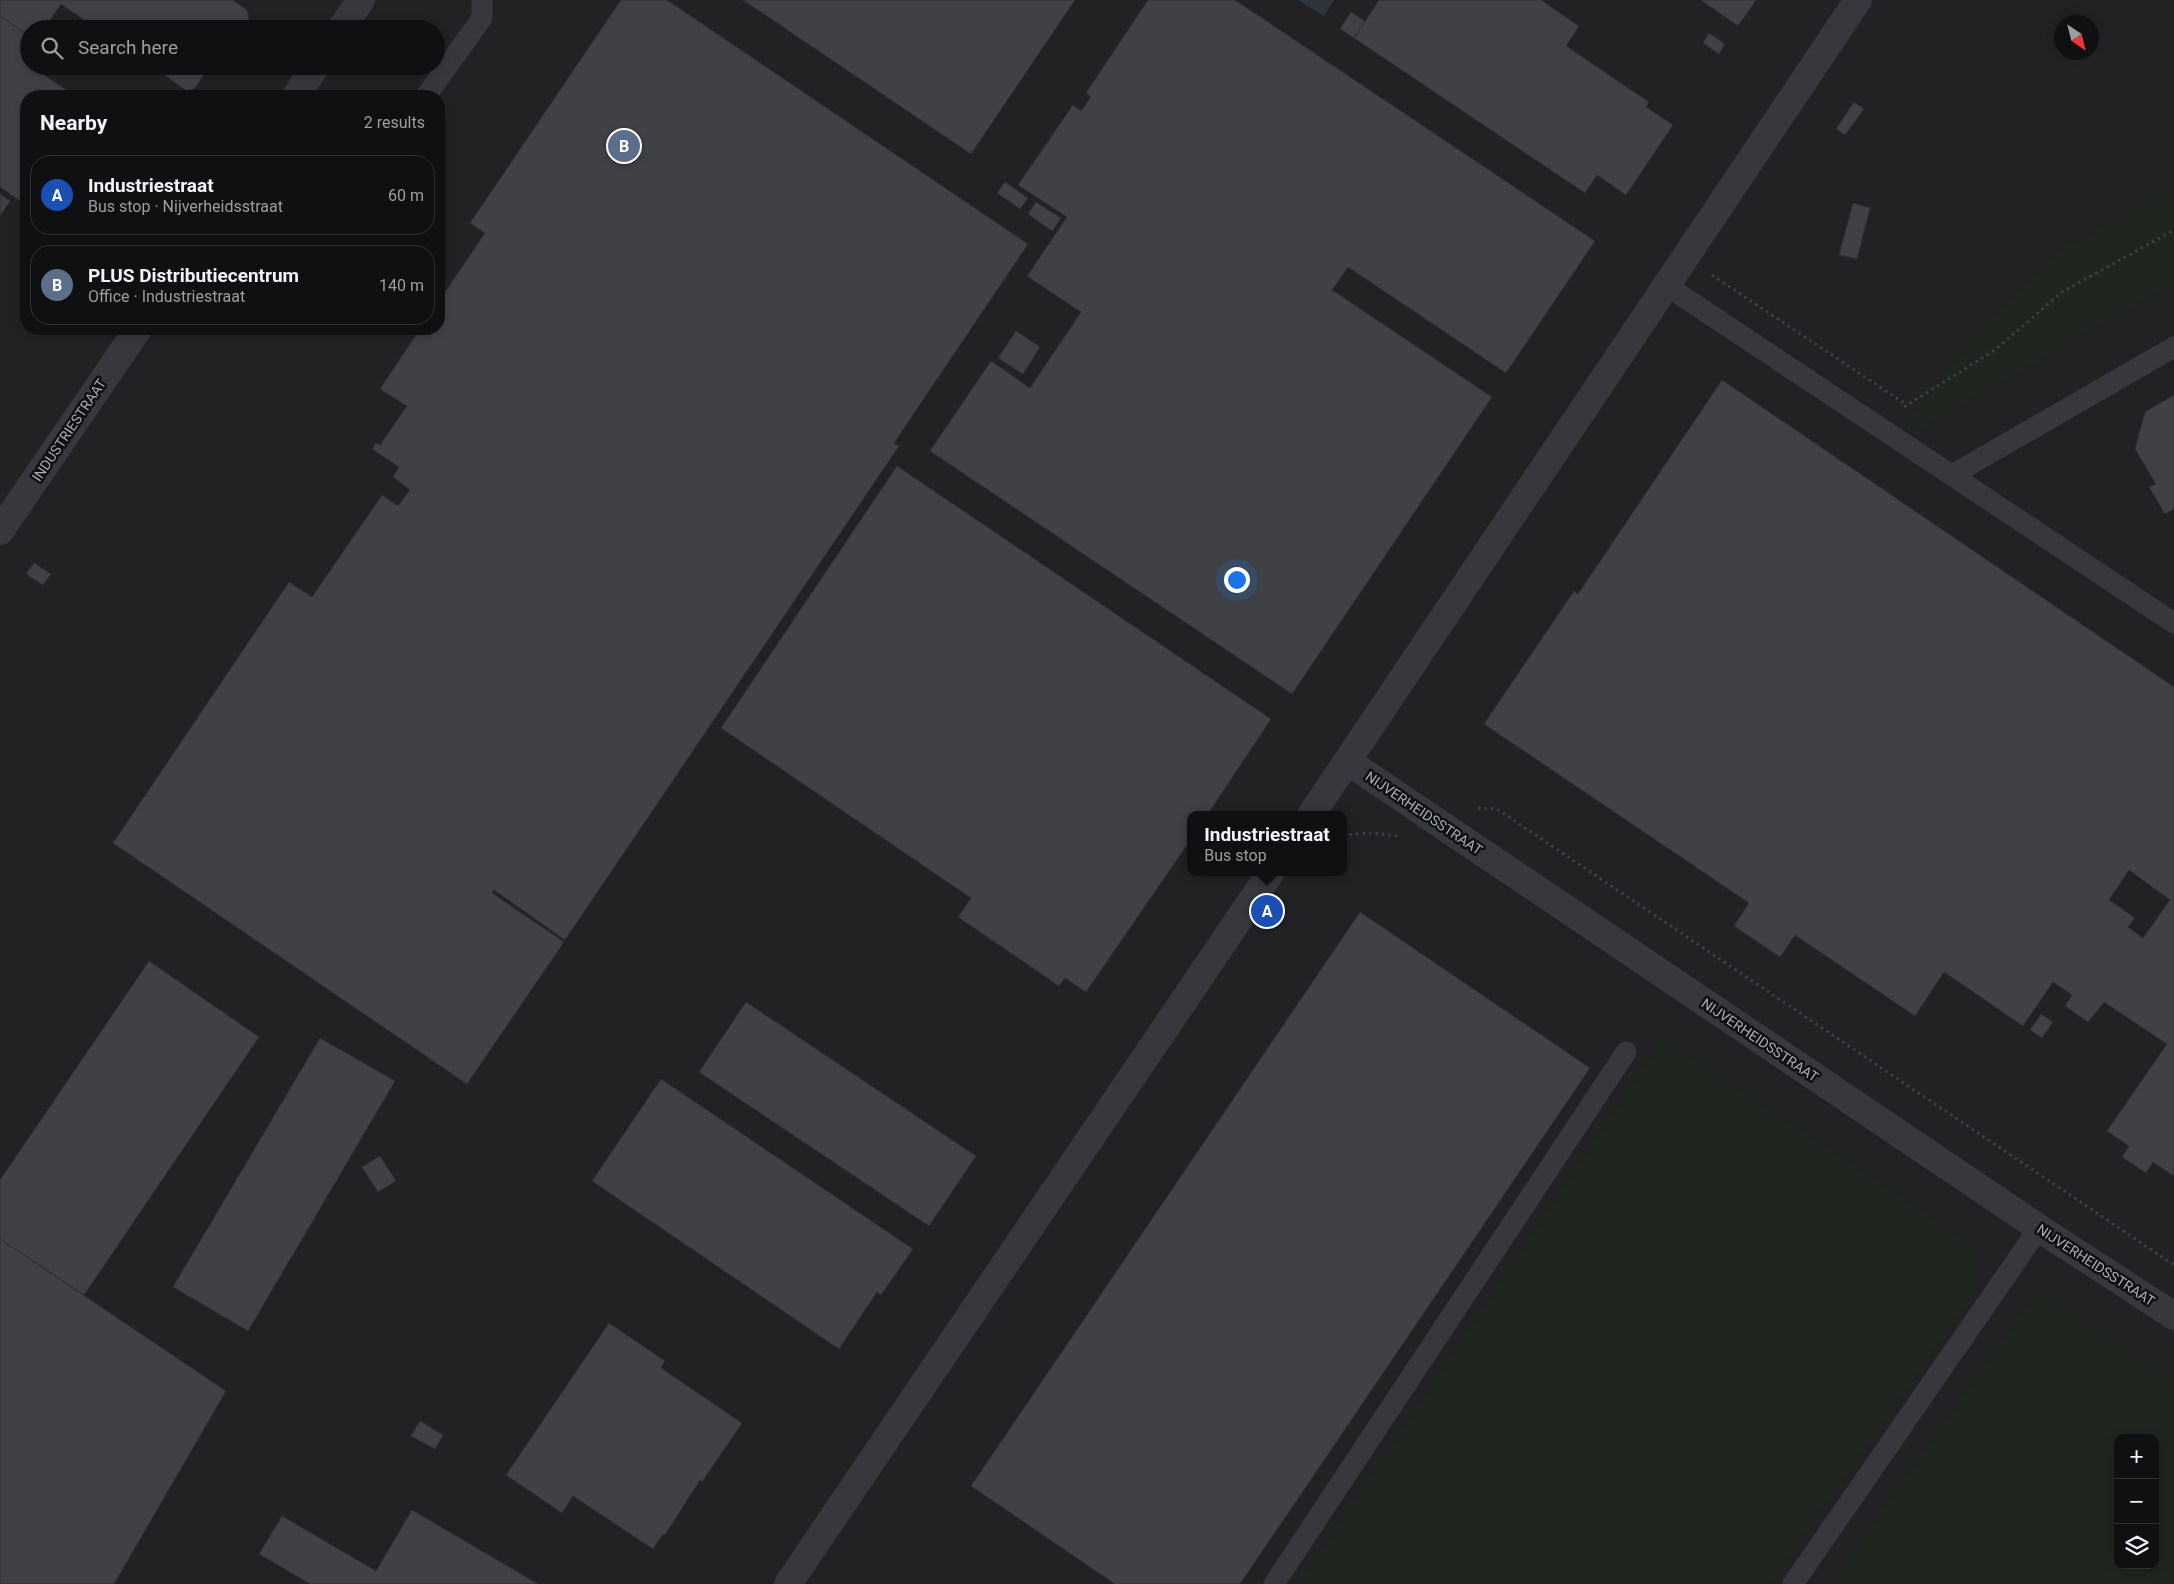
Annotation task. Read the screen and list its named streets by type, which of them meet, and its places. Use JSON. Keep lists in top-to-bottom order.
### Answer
{
  "streets": {
    "street": ["INDUSTRIESTRAAT", "NIJVERHEIDSSTRAAT"]
  },
  "north": "bottom right",
  "page": {
    "search": "Search here",
    "heading": ["Nearby", "2 results"],
    "pins": ["B", "A"],
    "list": [
      {
        "mark": "A",
        "name": "Industriestraat",
        "note": "Bus stop · Nijverheidsstraat",
        "value": "60 m"
      },
      {
        "mark": "B",
        "name": "PLUS Distributiecentrum",
        "note": "Office · Industriestraat",
        "value": "140 m"
      }
    ],
    "popup": ["Industriestraat", "Bus stop"],
    "map_buttons": ["+", "−"]
  }
}
